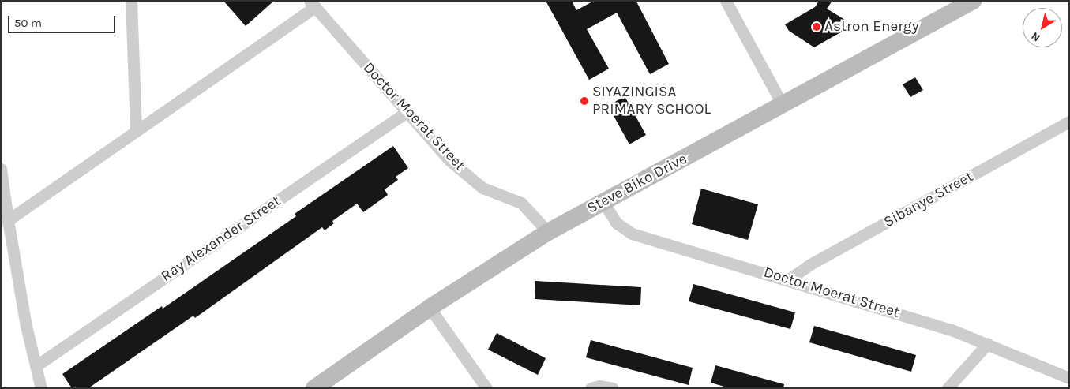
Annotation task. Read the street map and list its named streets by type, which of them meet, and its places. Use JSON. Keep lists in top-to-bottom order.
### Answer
{
  "streets": {
    "main road": ["Steve Biko Drive"],
    "street": ["Doctor Moerat Street", "Sibanye Street", "Ray Alexander Street"]
  },
  "crossings": [
    ["Doctor Moerat Street", "Steve Biko Drive"],
    ["Doctor Moerat Street", "Sibanye Street"],
    ["Doctor Moerat Street", "Ray Alexander Street"]
  ],
  "places": ["Astron Energy", "SIYAZINGISA PRIMARY SCHOOL"],
  "scale_bar": "50 m",
  "north": "bottom left"
}
